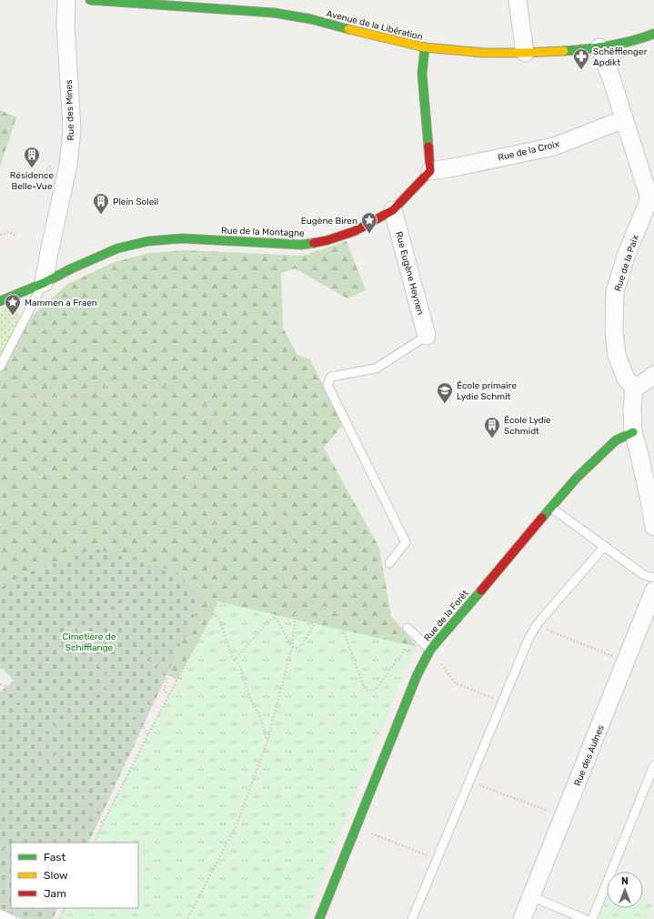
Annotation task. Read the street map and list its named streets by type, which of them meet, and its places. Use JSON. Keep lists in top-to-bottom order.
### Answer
{
  "streets": {
    "street": [
      "Avenue de la Libération",
      "Rue des Mines",
      "Rue de la Croix",
      "Rue de la Montagne",
      "Rue de la Paix",
      "Rue Eugène Heynen",
      "Rue de la Forêt",
      "Rue des Aulnes"
    ]
  },
  "crossings": [
    ["Avenue de la Libération", "Rue de la Paix"],
    ["Rue des Mines", "Rue de la Montagne"],
    ["Rue de la Croix", "Rue de la Montagne"],
    ["Rue de la Croix", "Rue de la Paix"],
    ["Rue de la Montagne", "Rue Eugène Heynen"]
  ],
  "parks": ["Cimetière de Schifflange"],
  "places": {
    "pharmacy": ["Schëfflenger Apdikt"],
    "building": ["Résidence Belle-Vue", "Plein Soleil", "École Lydie Schmidt"],
    "place": ["Eugène Biren", "Mammen a Fraen"],
    "school or university": ["École primaire Lydie Schmit"]
  },
  "legend": ["Fast", "Slow", "Jam"],
  "north": "top"
}
